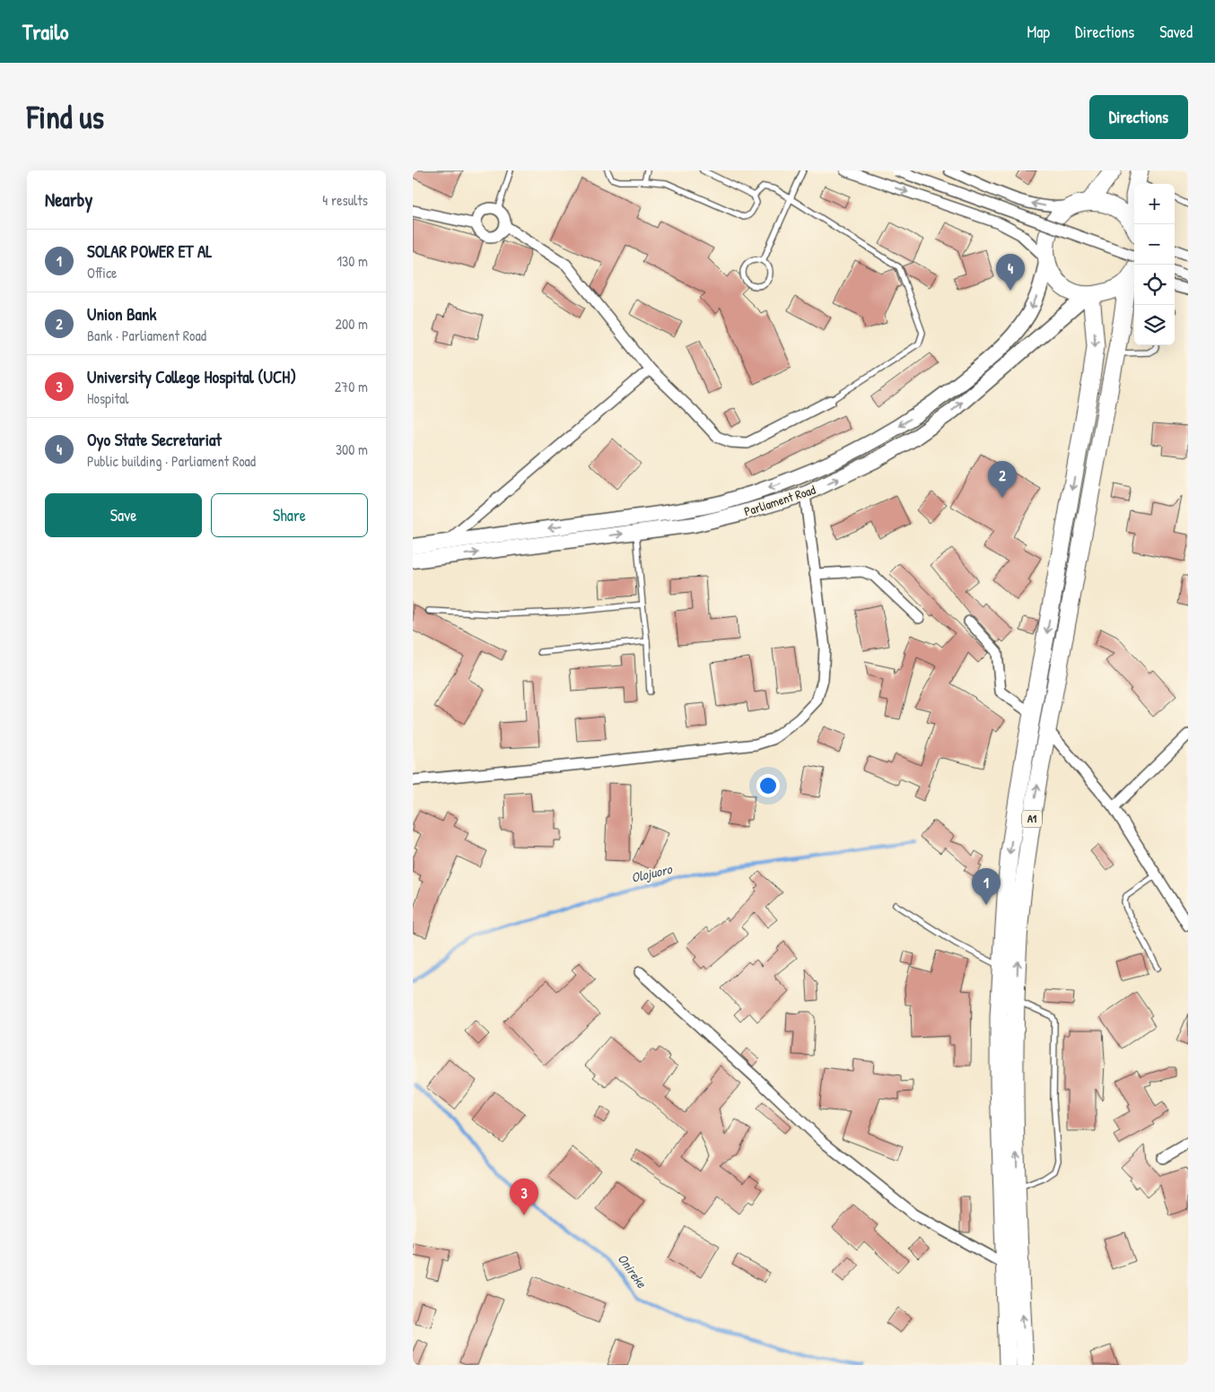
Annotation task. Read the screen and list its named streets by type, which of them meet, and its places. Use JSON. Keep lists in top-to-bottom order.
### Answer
{
  "streets": {
    "highway": ["A1"],
    "main road": ["Parliament Road"]
  },
  "crossings": [
    ["Parliament Road", "A1"]
  ],
  "water": ["Olojuoro", "Onireke"],
  "page": {
    "header": "Trailo",
    "nav": ["Map", "Directions", "Saved"],
    "buttons": [
      "Directions",
      ["Save", "Share"]
    ],
    "title": "Find us",
    "heading": ["Nearby", "4 results"],
    "map_buttons": ["+", "−"],
    "list": [
      {
        "mark": "1",
        "name": "SOLAR POWER ET AL",
        "note": "Office",
        "value": "130 m"
      },
      {
        "mark": "2",
        "name": "Union Bank",
        "note": "Bank · Parliament Road",
        "value": "200 m"
      },
      {
        "mark": "3",
        "name": "University College Hospital (UCH)",
        "note": "Hospital",
        "value": "270 m"
      },
      {
        "mark": "4",
        "name": "Oyo State Secretariat",
        "note": "Public building · Parliament Road",
        "value": "300 m"
      }
    ],
    "pins": [
      "4",
      "2",
      "1",
      "3"
    ]
  }
}
